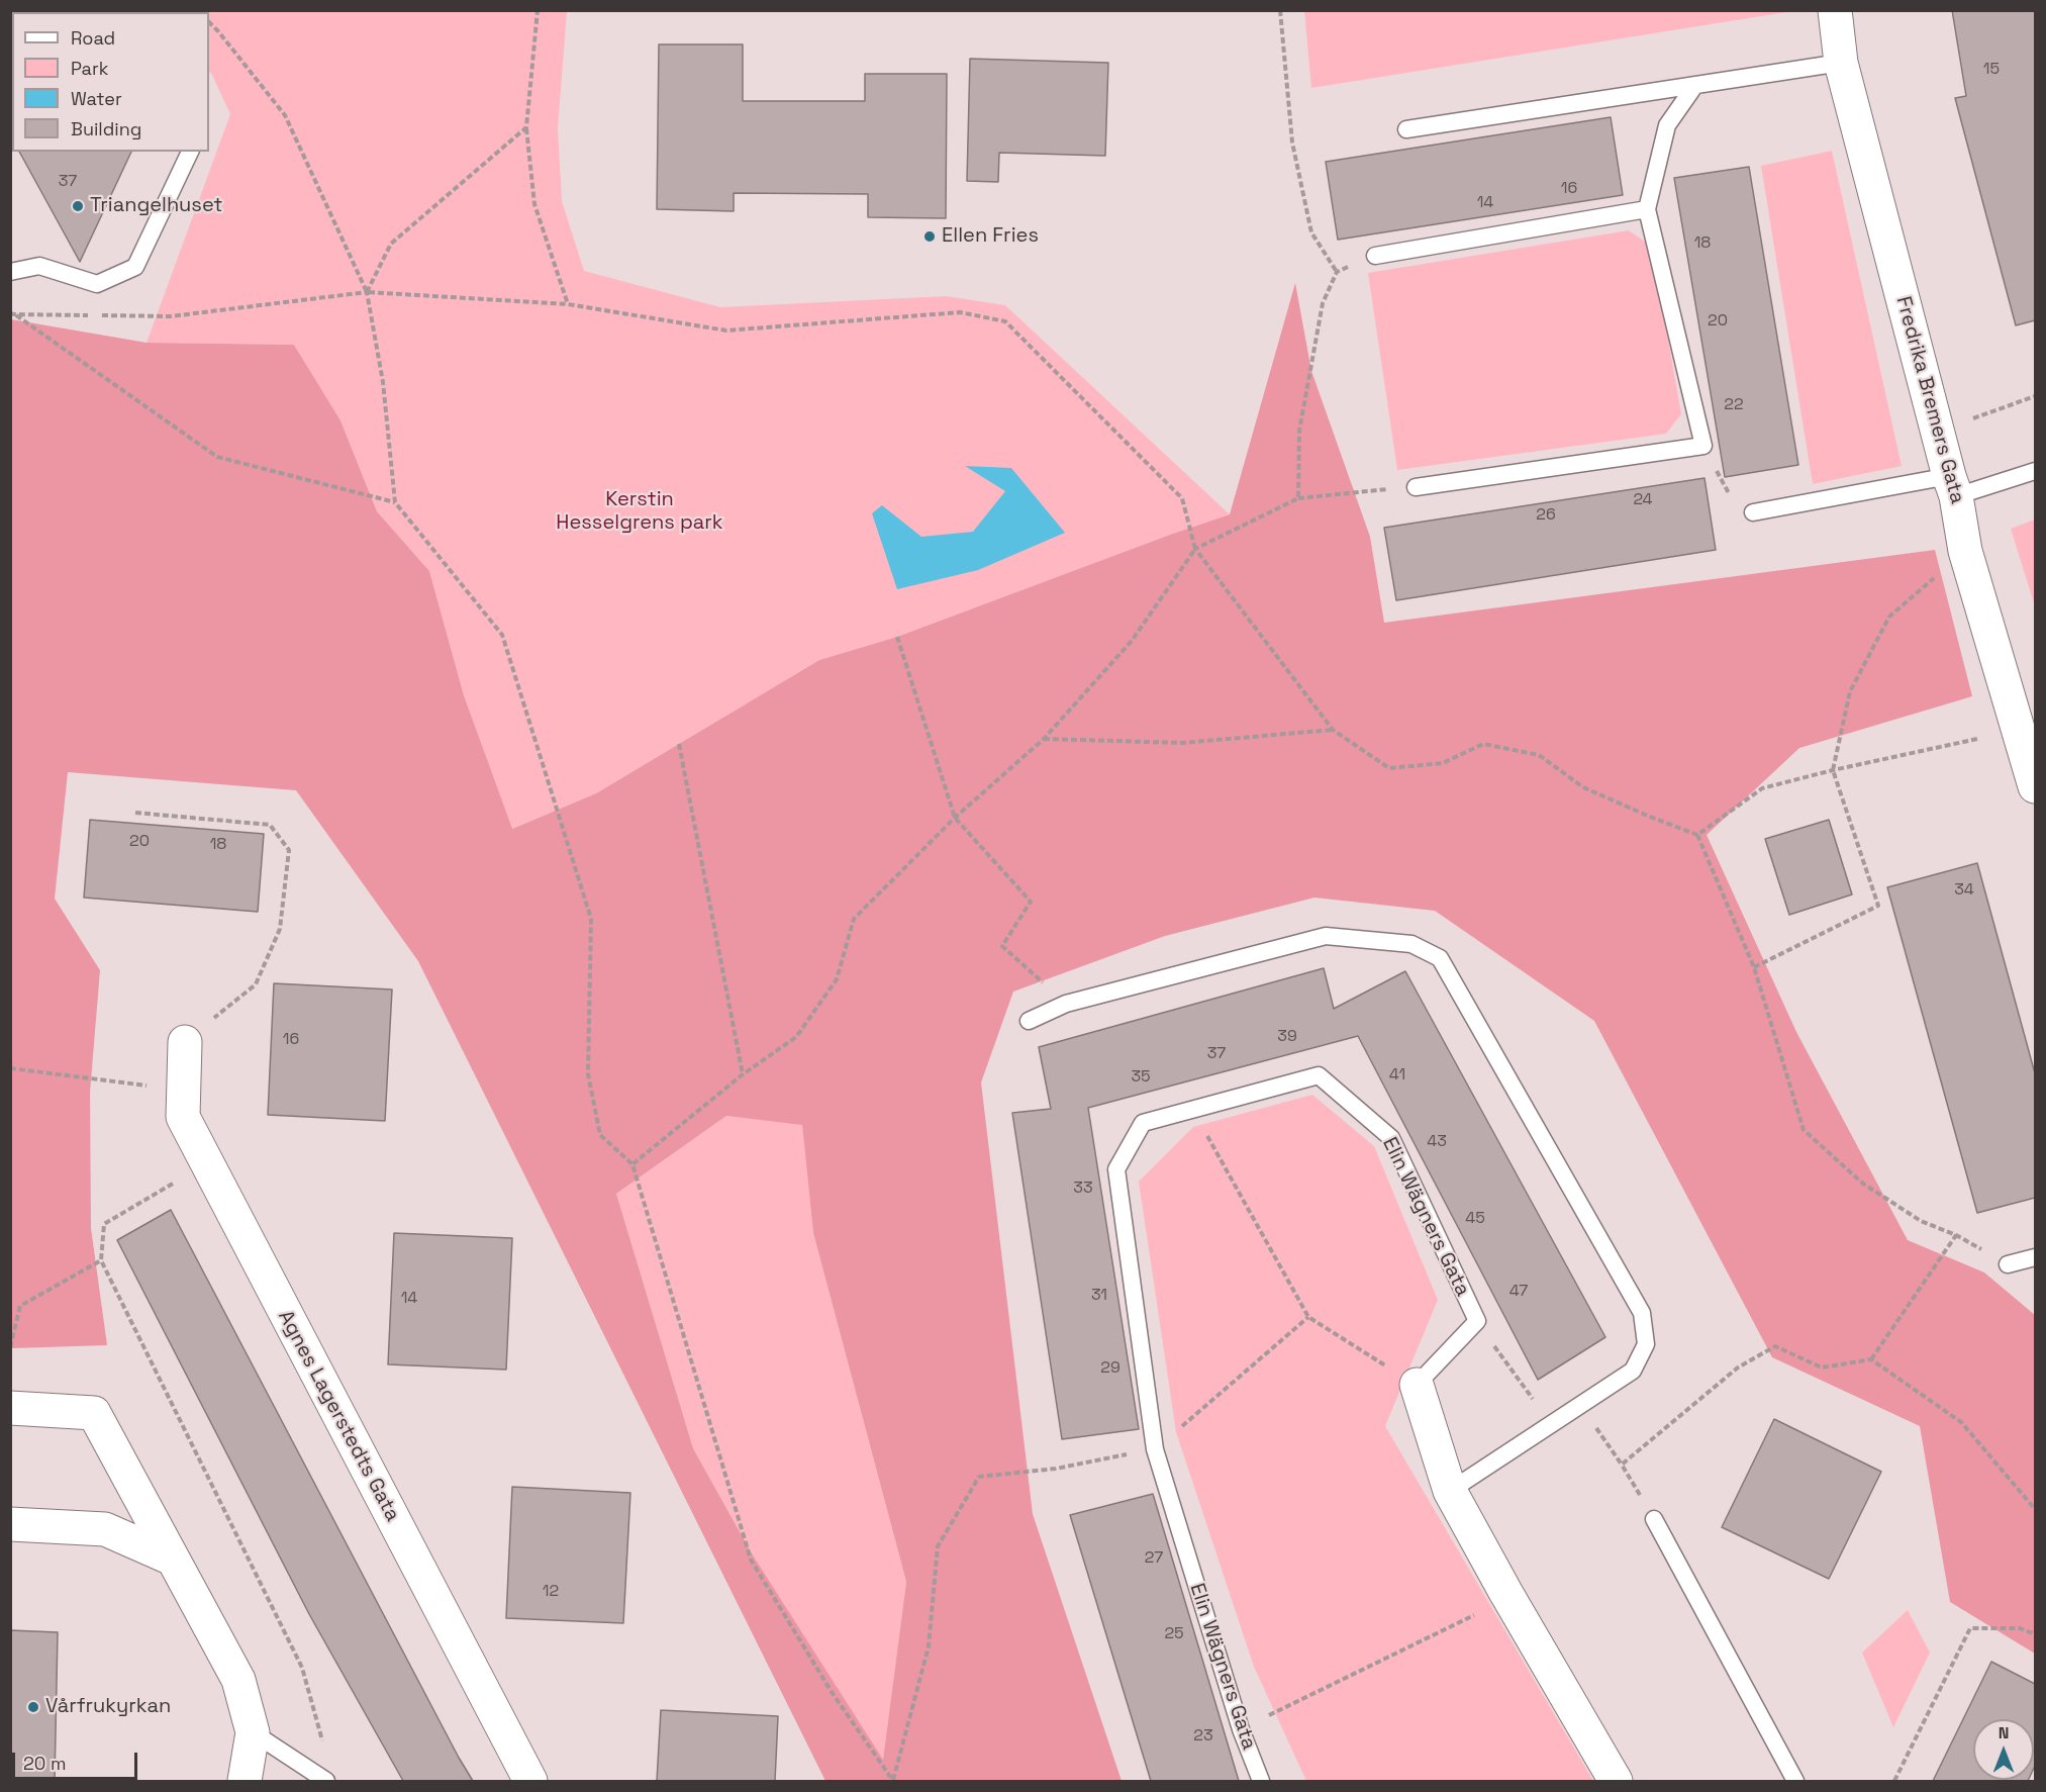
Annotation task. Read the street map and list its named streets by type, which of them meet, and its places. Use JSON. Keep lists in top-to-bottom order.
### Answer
{
  "streets": {
    "street": ["Fredrika Bremers Gata", "Agnes Lagerstedts Gata"],
    "lane": ["Elin Wägners Gata"]
  },
  "parks": ["Kerstin Hesselgrens park"],
  "places": ["Triangelhuset", "Ellen Fries", "Vårfrukyrkan"],
  "house_numbers": [
    "15",
    "37",
    "16",
    "14",
    "18",
    "20",
    "22",
    "24",
    "26",
    "20",
    "18",
    "34",
    "39",
    "16",
    "37",
    "41",
    "35",
    "43",
    "33",
    "45",
    "47",
    "31",
    "14",
    "29",
    "27",
    "12",
    "25",
    "23"
  ],
  "legend": [
    "Road",
    "Park",
    "Water",
    "Building"
  ],
  "scale_bar": "20 m",
  "north": "top"
}
